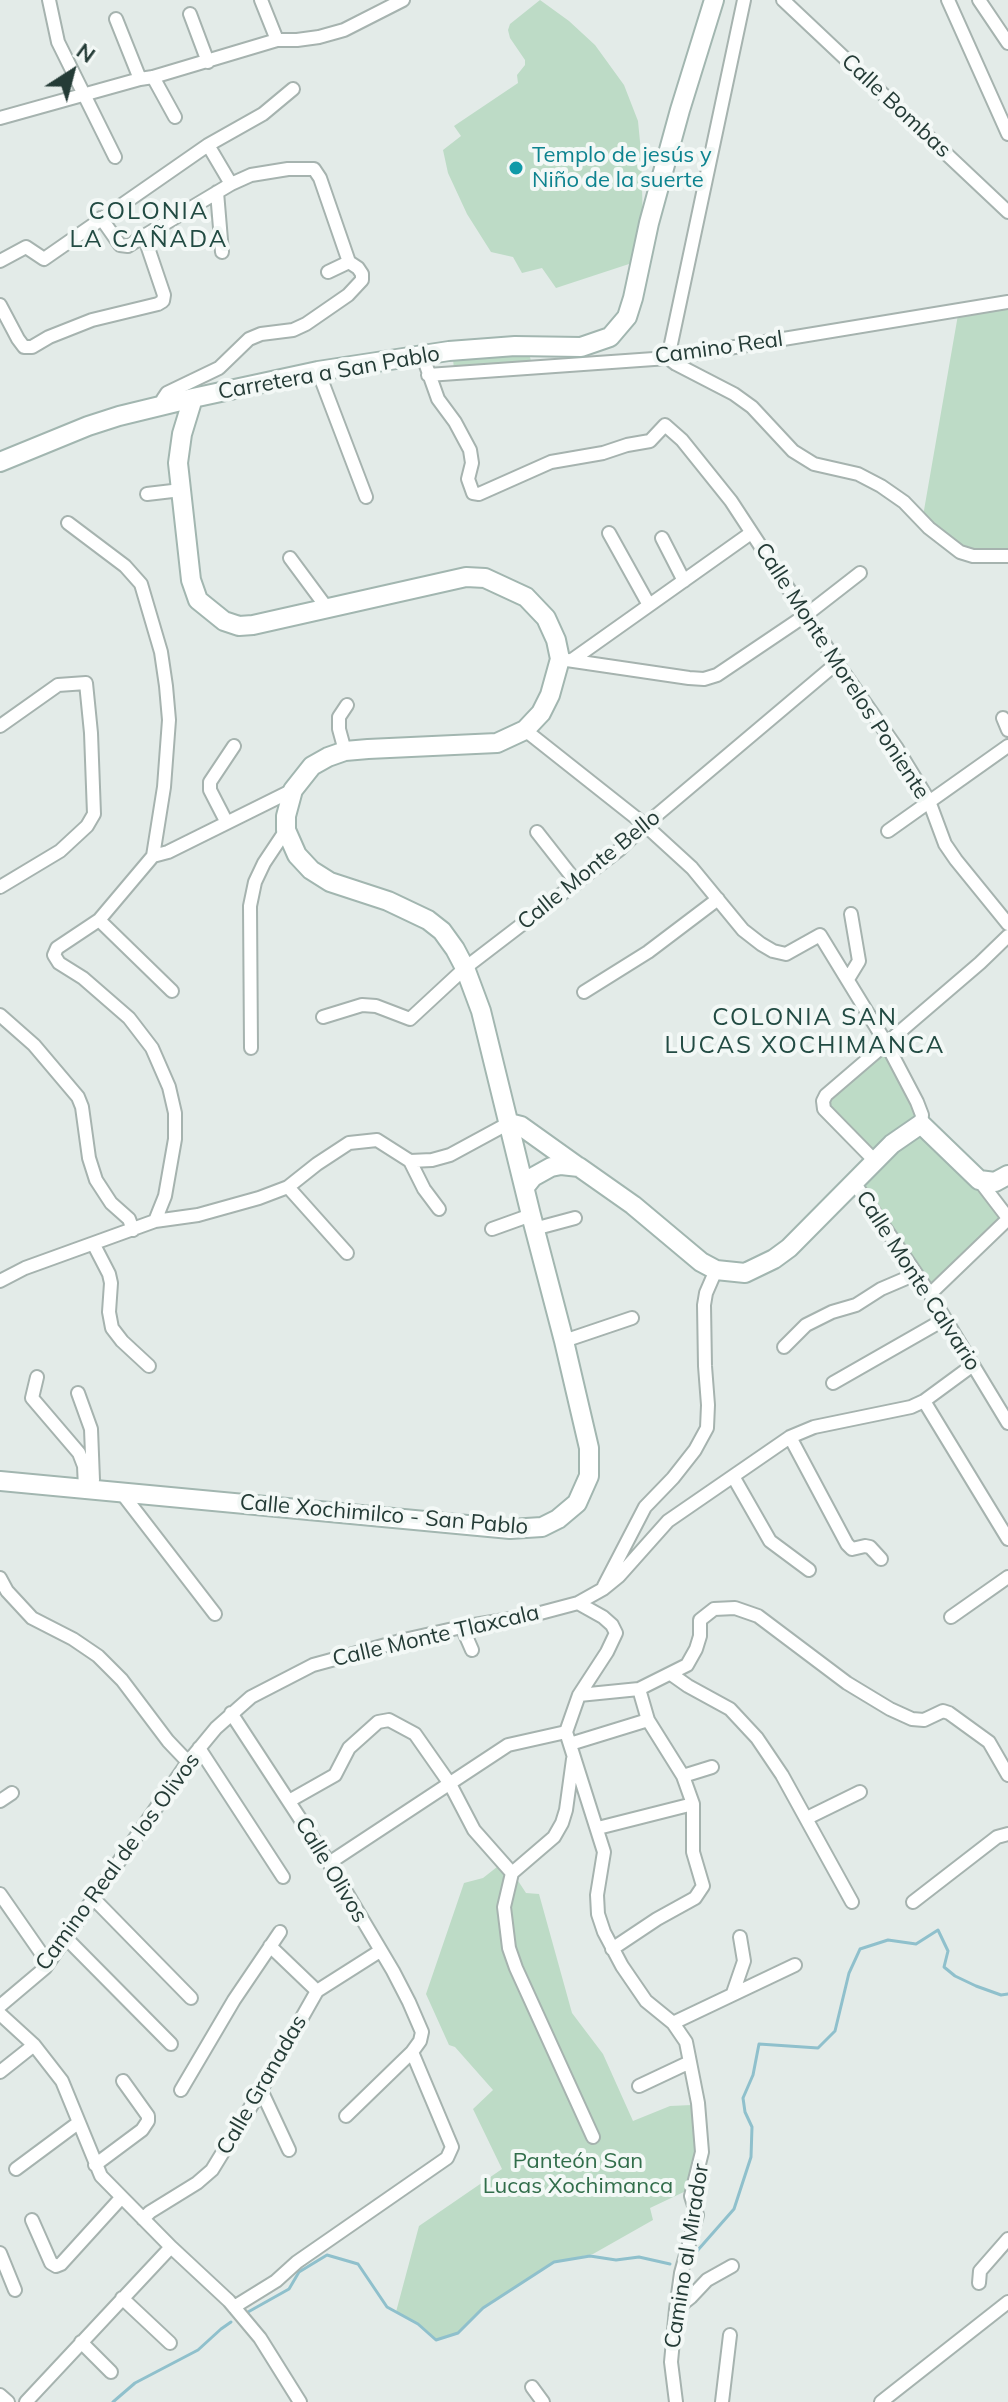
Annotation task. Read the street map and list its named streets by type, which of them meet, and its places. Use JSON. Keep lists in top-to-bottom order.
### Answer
{
  "streets": {
    "main road": ["Carretera a San Pablo", "Calle Xochimilco - San Pablo"],
    "street": [
      "Calle Bombas",
      "Camino Real",
      "Calle Monte Morelos Poniente",
      "Calle Monte Bello",
      "Calle Monte Calvario",
      "Calle Monte Tlaxcala",
      "Camino Real de los Olivos",
      "Calle Olivos",
      "Calle Granadas",
      "Camino al Mirador"
    ]
  },
  "crossings": [
    ["Camino Real", "Calle Monte Morelos Poniente"],
    ["Calle Monte Morelos Poniente", "Calle Monte Bello"],
    ["Calle Monte Calvario", "Calle Monte Tlaxcala"],
    ["Calle Monte Tlaxcala", "Camino Real de los Olivos"],
    ["Calle Monte Tlaxcala", "Calle Olivos"],
    ["Camino Real de los Olivos", "Calle Olivos"],
    ["Calle Olivos", "Calle Granadas"]
  ],
  "districts": ["COLONIA LA CAÑADA", "COLONIA SAN LUCAS XOCHIMANCA"],
  "parks": ["Panteón San Lucas Xochimanca"],
  "places": ["Templo de jesús y Niño de la suerte"],
  "north": "top right"
}
